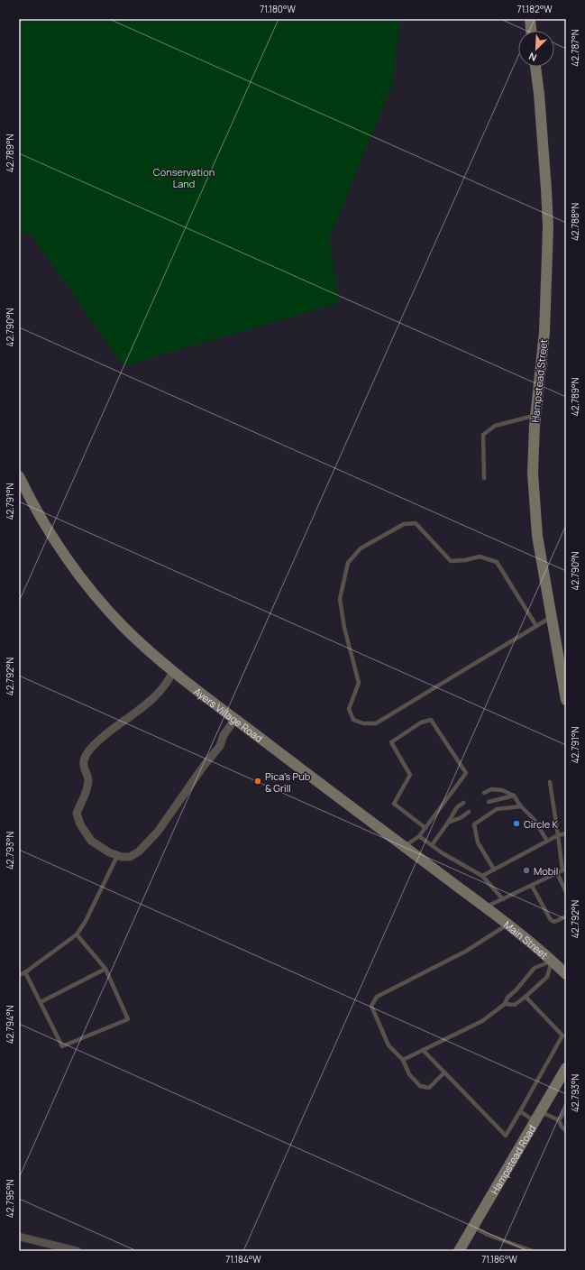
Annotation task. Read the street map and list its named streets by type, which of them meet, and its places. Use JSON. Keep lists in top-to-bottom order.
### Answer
{
  "streets": {
    "main road": [
      "Hampstead Street",
      "Ayers Village Road",
      "Main Street",
      "Hampstead Road"
    ]
  },
  "crossings": [
    ["Ayers Village Road", "Main Street"]
  ],
  "parks": ["Conservation Land"],
  "places": ["Pica's Pub & Grill", "Circle K", "Mobil"],
  "north": "bottom left",
  "coordinates": [
    "71.180°W",
    "71.182°W",
    "42.787°N",
    "42.789°N",
    "42.788°N",
    "42.790°N",
    "42.791°N",
    "42.792°N",
    "42.793°N",
    "42.794°N",
    "42.795°N",
    "71.184°W",
    "71.186°W"
  ]
}
